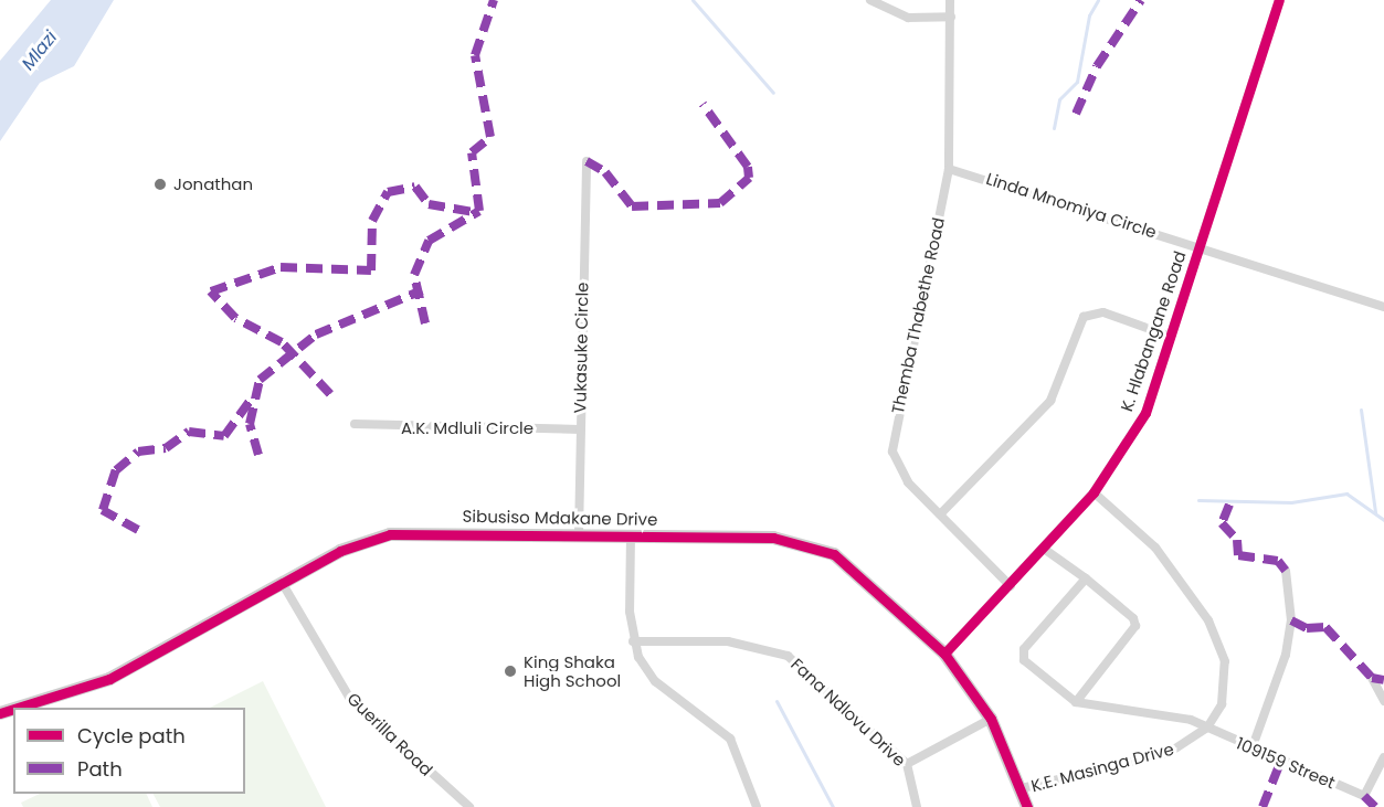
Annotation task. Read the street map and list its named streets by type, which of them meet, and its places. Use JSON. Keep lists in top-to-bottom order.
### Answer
{
  "streets": {
    "street": [
      "Linda Mnomiya Circle",
      "Themba Thabethe Road",
      "K. Hlabangane Road",
      "Vukasuke Circle",
      "A.K. Mdluli Circle",
      "Sibusiso Mdakane Drive",
      "Fana Ndlovu Drive",
      "Guerilla Road",
      "109159 Street",
      "K.E. Masinga Drive"
    ]
  },
  "crossings": [
    ["Linda Mnomiya Circle", "Themba Thabethe Road"],
    ["Linda Mnomiya Circle", "K. Hlabangane Road"],
    ["Themba Thabethe Road", "K. Hlabangane Road"],
    ["K. Hlabangane Road", "Sibusiso Mdakane Drive"],
    ["Vukasuke Circle", "A.K. Mdluli Circle"],
    ["Vukasuke Circle", "Sibusiso Mdakane Drive"],
    ["Sibusiso Mdakane Drive", "Guerilla Road"],
    ["Sibusiso Mdakane Drive", "K.E. Masinga Drive"],
    ["109159 Street", "K.E. Masinga Drive"]
  ],
  "water": ["Mlazi"],
  "places": ["Jonathan", "King Shaka High School"],
  "legend": ["Cycle path", "Path"]
}
